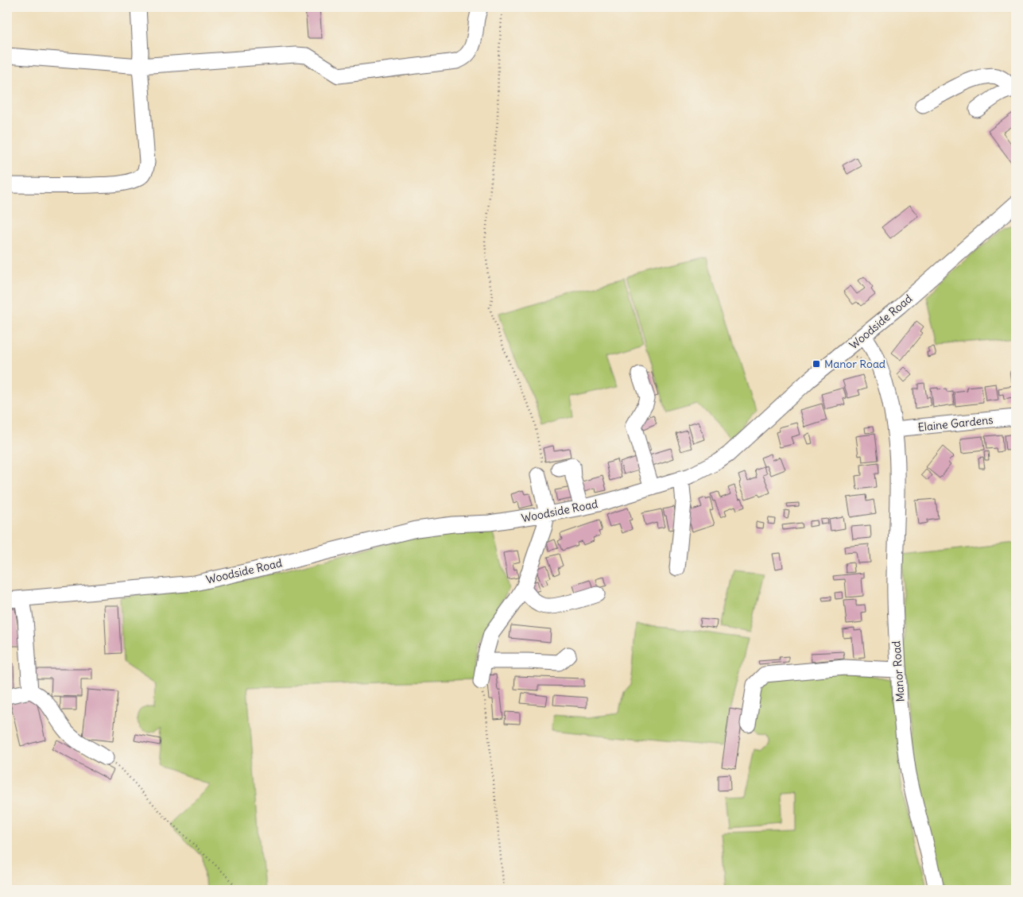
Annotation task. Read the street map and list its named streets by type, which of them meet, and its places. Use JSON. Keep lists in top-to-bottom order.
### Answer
{
  "streets": {
    "street": ["Woodside Road", "Elaine Gardens", "Manor Road"]
  },
  "crossings": [
    ["Woodside Road", "Manor Road"],
    ["Elaine Gardens", "Manor Road"]
  ],
  "places": {
    "transit": ["Manor Road"]
  }
}
